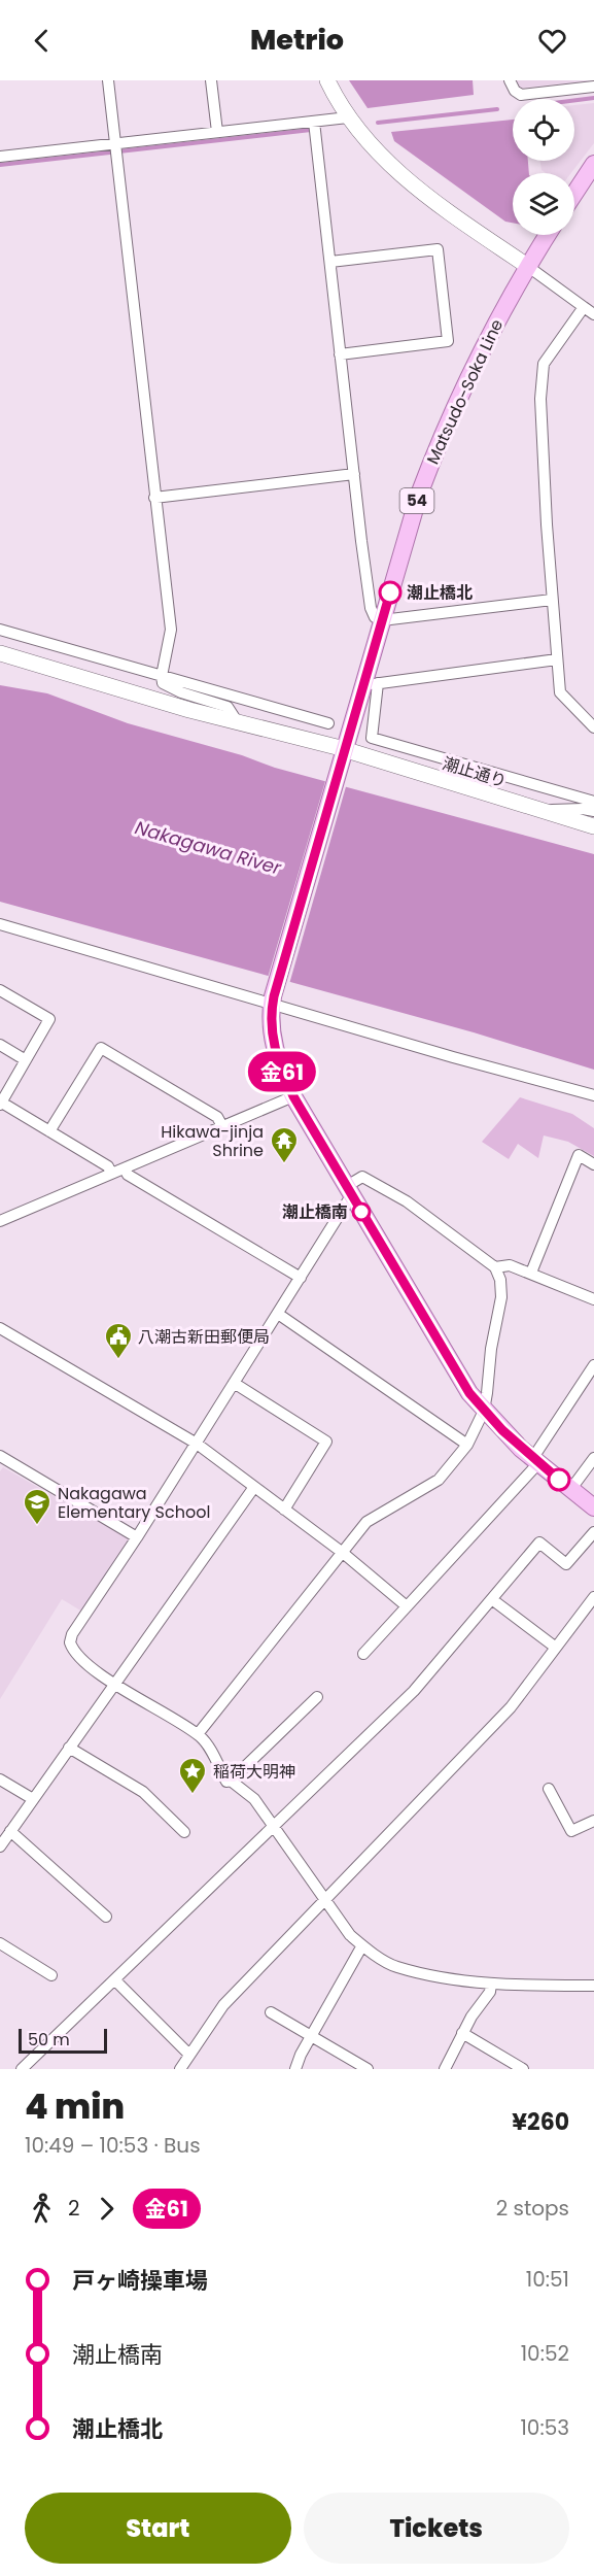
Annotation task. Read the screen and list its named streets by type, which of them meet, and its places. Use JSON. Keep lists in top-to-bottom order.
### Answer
{
  "streets": {
    "main road": ["Matsudo-Soka Line", "54"],
    "street": ["潮止通り"]
  },
  "crossings": [
    ["Matsudo-Soka Line", "54"],
    ["Matsudo-Soka Line", "潮止通り"]
  ],
  "water": ["Nakagawa River"],
  "places": {
    "other": ["潮止橋北", "潮止橋南"],
    "temple": ["Hikawa-jinja Shrine"],
    "public building": ["八潮古新田郵便局"],
    "school or university": ["Nakagawa Elementary School"],
    "place": ["稲荷大明神"]
  },
  "lines": ["bus line 金61"],
  "scale_bar": "50 m",
  "page": {
    "header": "Metrio",
    "on_map": "金61",
    "scale": "50 m",
    "heading": ["4 min", "10:49 – 10:53 · Bus", "¥260"],
    "legs": ["2", "金61", "2 stops"],
    "list": [
      {
        "name": "戸ヶ崎操車場",
        "value": "10:51"
      },
      {
        "name": "潮止橋南",
        "value": "10:52"
      },
      {
        "name": "潮止橋北",
        "value": "10:53"
      }
    ],
    "buttons": ["Start", "Tickets"]
  }
}
